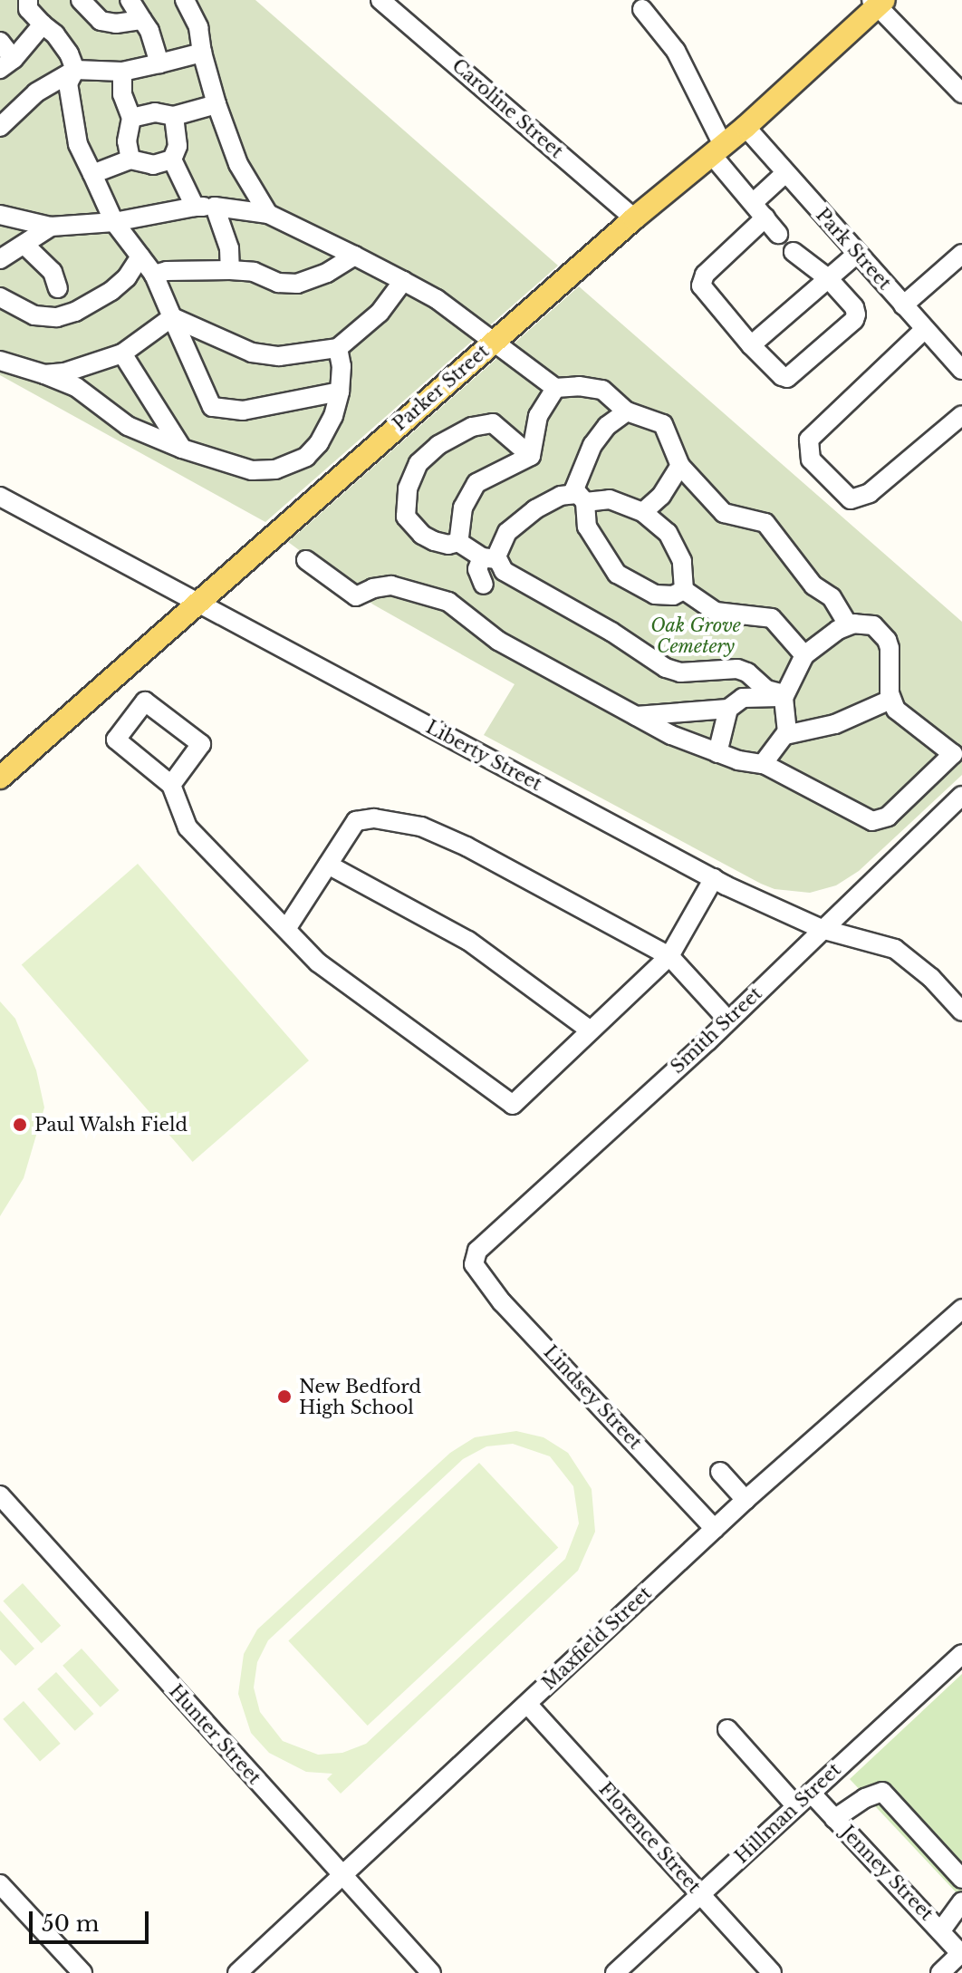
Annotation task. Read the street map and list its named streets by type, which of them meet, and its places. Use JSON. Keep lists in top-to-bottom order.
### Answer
{
  "streets": {
    "main road": ["Parker Street"],
    "street": [
      "Caroline Street",
      "Park Street",
      "Liberty Street",
      "Smith Street",
      "Lindsey Street",
      "Maxfield Street",
      "Hunter Street",
      "Hillman Street",
      "Florence Street",
      "Jenney Street"
    ]
  },
  "crossings": [
    ["Caroline Street", "Parker Street"],
    ["Park Street", "Parker Street"],
    ["Parker Street", "Liberty Street"],
    ["Liberty Street", "Smith Street"],
    ["Smith Street", "Lindsey Street"],
    ["Lindsey Street", "Maxfield Street"],
    ["Maxfield Street", "Hunter Street"],
    ["Maxfield Street", "Florence Street"],
    ["Hillman Street", "Florence Street"],
    ["Hillman Street", "Jenney Street"]
  ],
  "parks": ["Oak Grove Cemetery"],
  "places": ["Paul Walsh Field", "New Bedford High School"],
  "scale_bar": "50 m"
}
